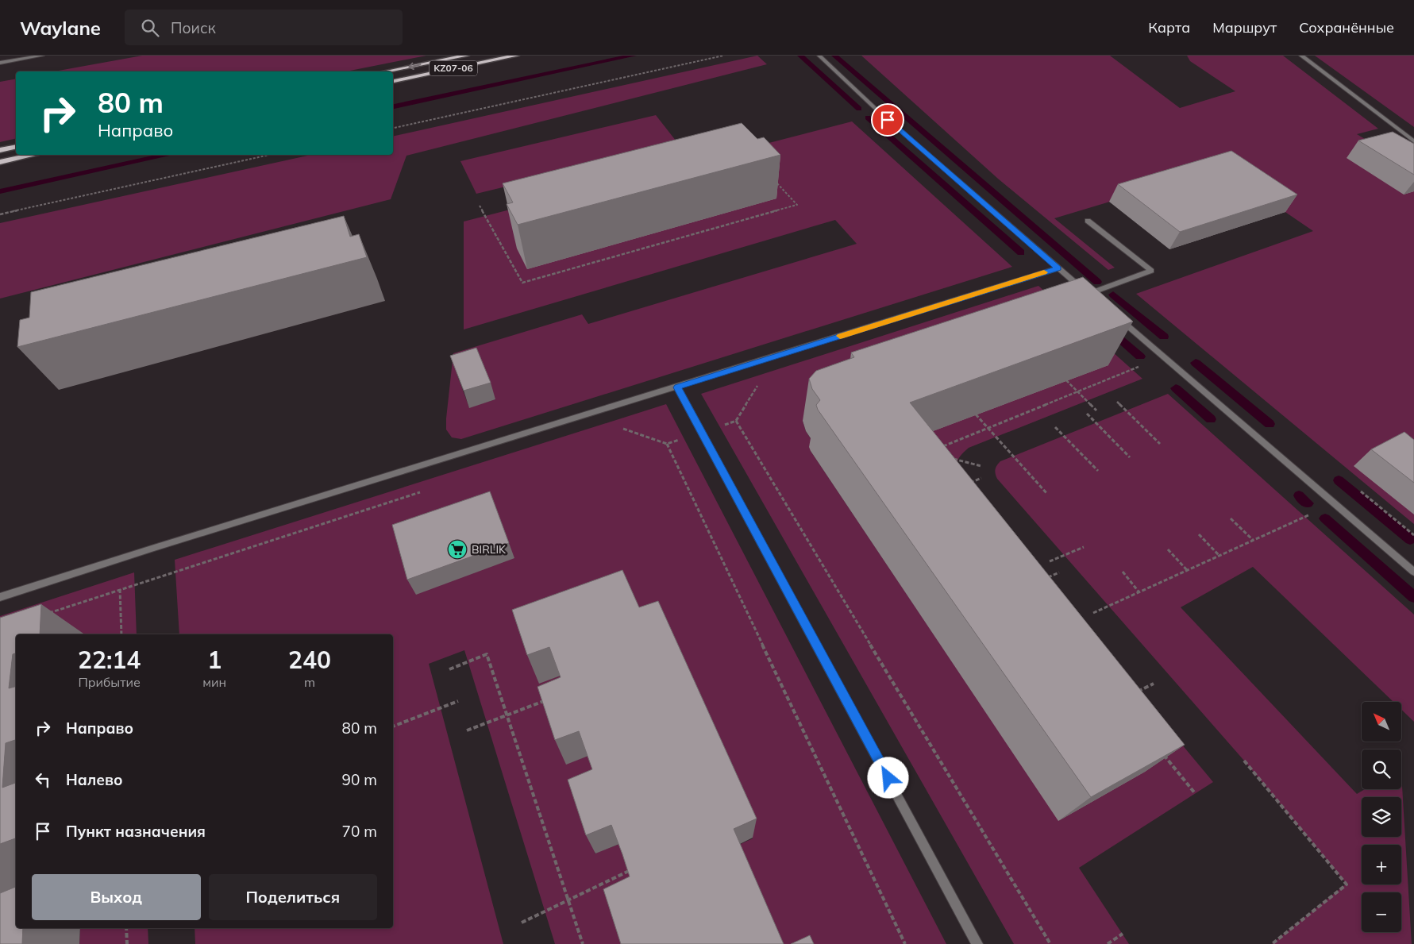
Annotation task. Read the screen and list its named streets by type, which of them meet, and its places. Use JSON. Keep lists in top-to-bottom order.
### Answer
{
  "streets": {
    "main road": ["KZ07-06"]
  },
  "places": {
    "supermarket": ["BIRLIK"]
  },
  "north": "top left",
  "page": {
    "header": "Waylane",
    "search": "Поиск",
    "nav": ["Карта", "Маршрут", "Сохранённые"],
    "turn": ["80 m", "Направо"],
    "eta": [
      "22:14",
      "Прибытие",
      "1",
      "мин",
      "240",
      "m"
    ],
    "map_buttons": ["+", "−"],
    "list": [
      {
        "name": "Направо",
        "value": "80 m"
      },
      {
        "name": "Налево",
        "value": "90 m"
      },
      {
        "name": "Пункт назначения",
        "value": "70 m"
      }
    ],
    "buttons": ["Выход", "Поделиться"]
  }
}
